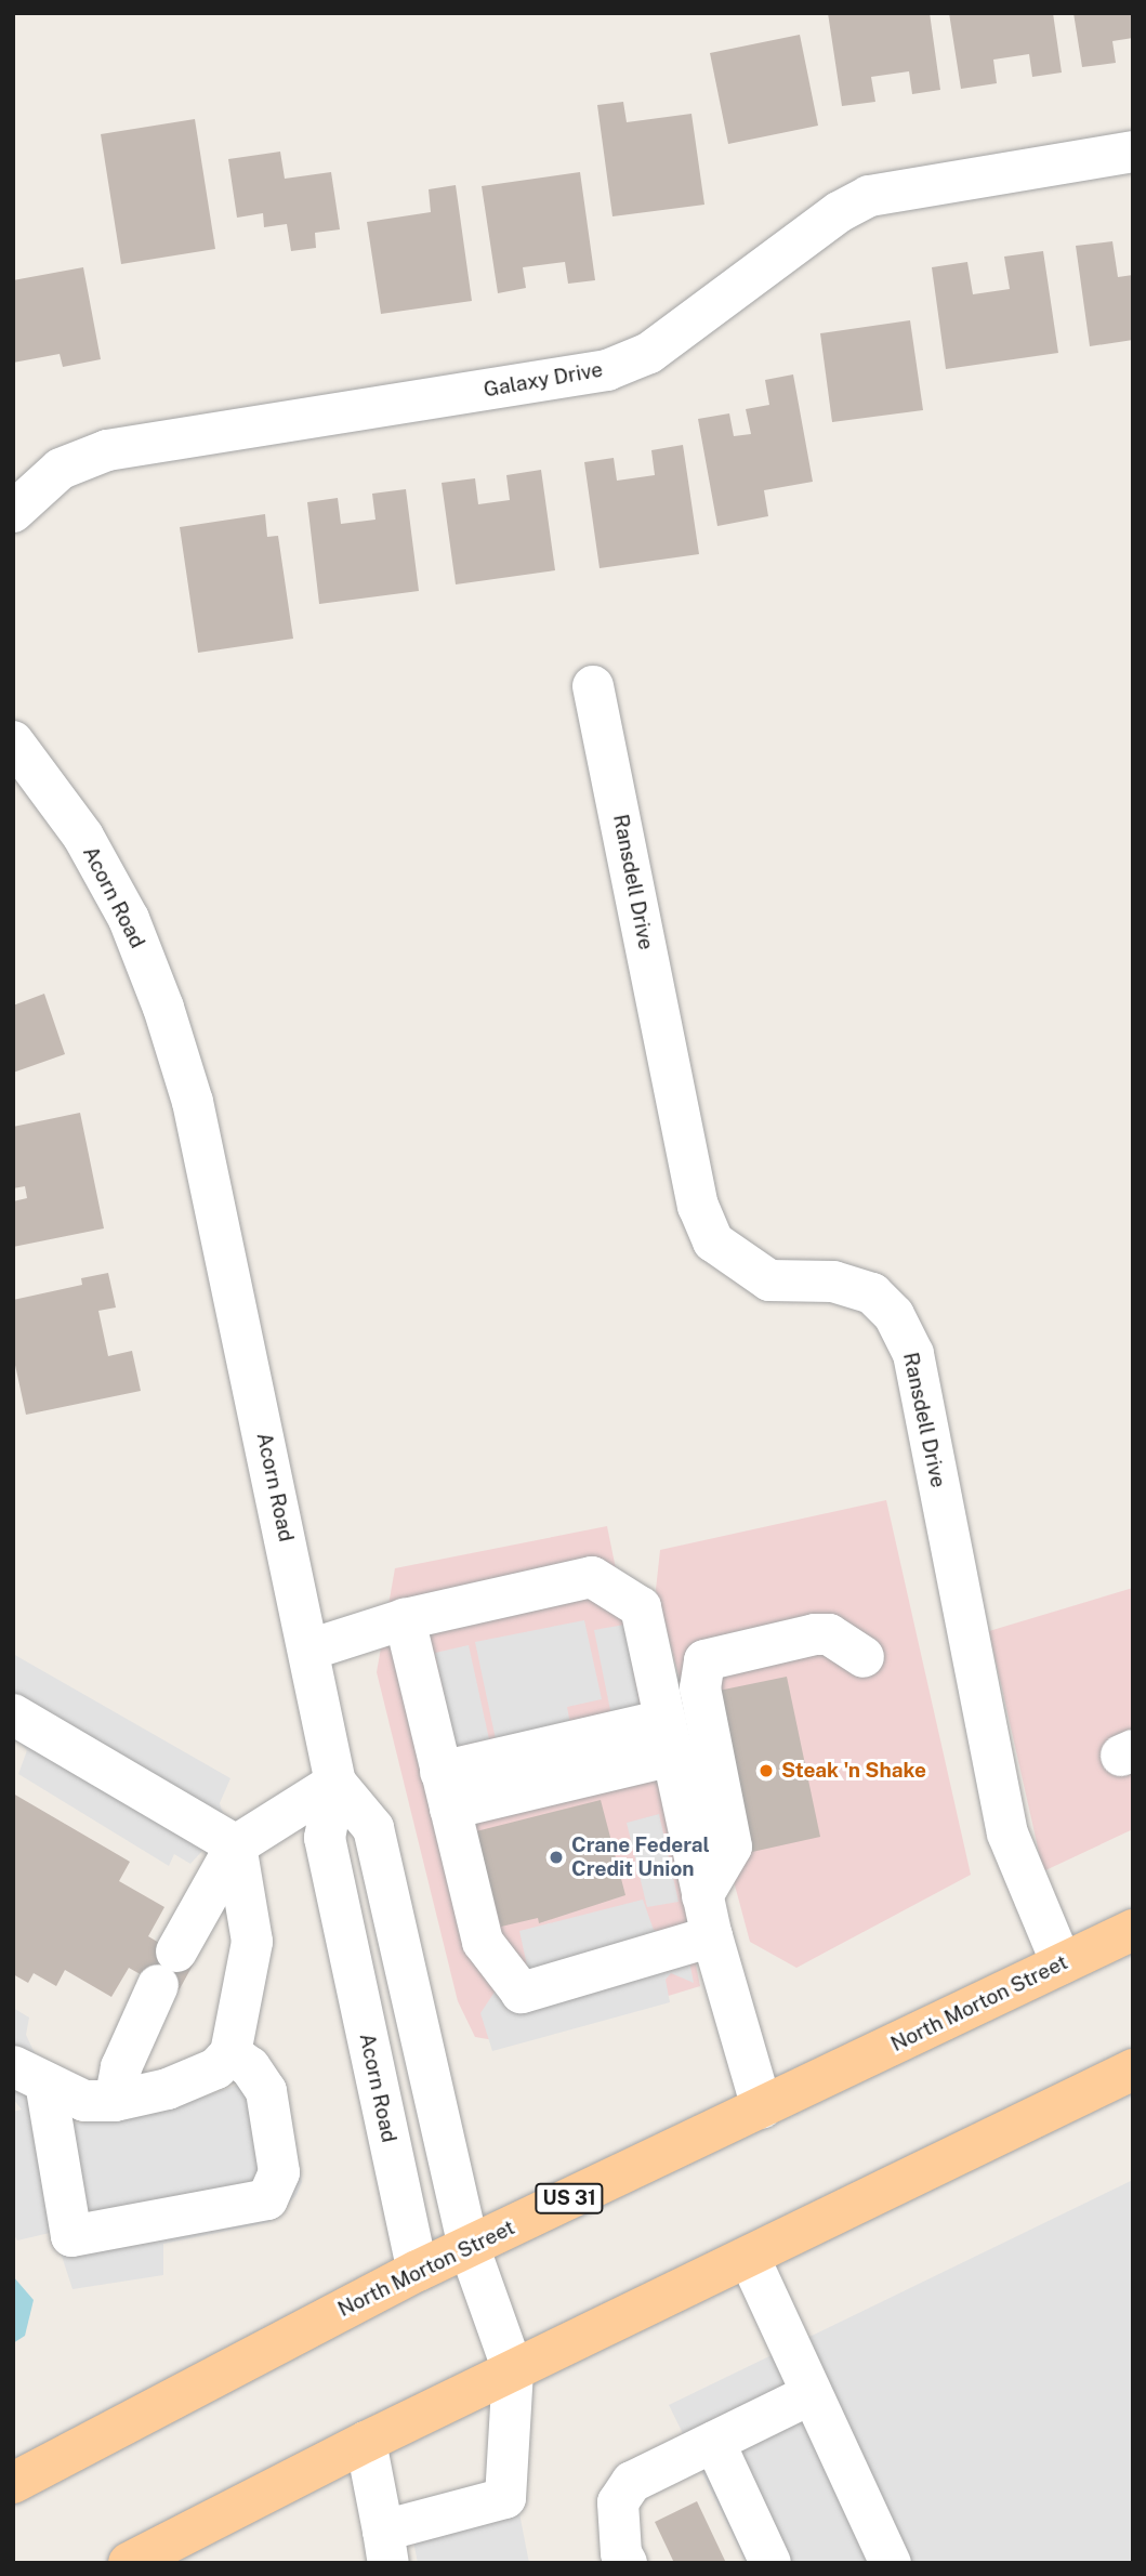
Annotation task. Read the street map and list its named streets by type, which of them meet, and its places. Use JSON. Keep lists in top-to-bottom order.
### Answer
{
  "streets": {
    "main road": ["North Morton Street", "US 31"],
    "street": ["Galaxy Drive", "Ransdell Drive", "Acorn Road"]
  },
  "crossings": [
    ["Ransdell Drive", "North Morton Street"],
    ["Acorn Road", "North Morton Street"]
  ],
  "places": ["Steak 'n Shake", "Crane Federal Credit Union"]
}
